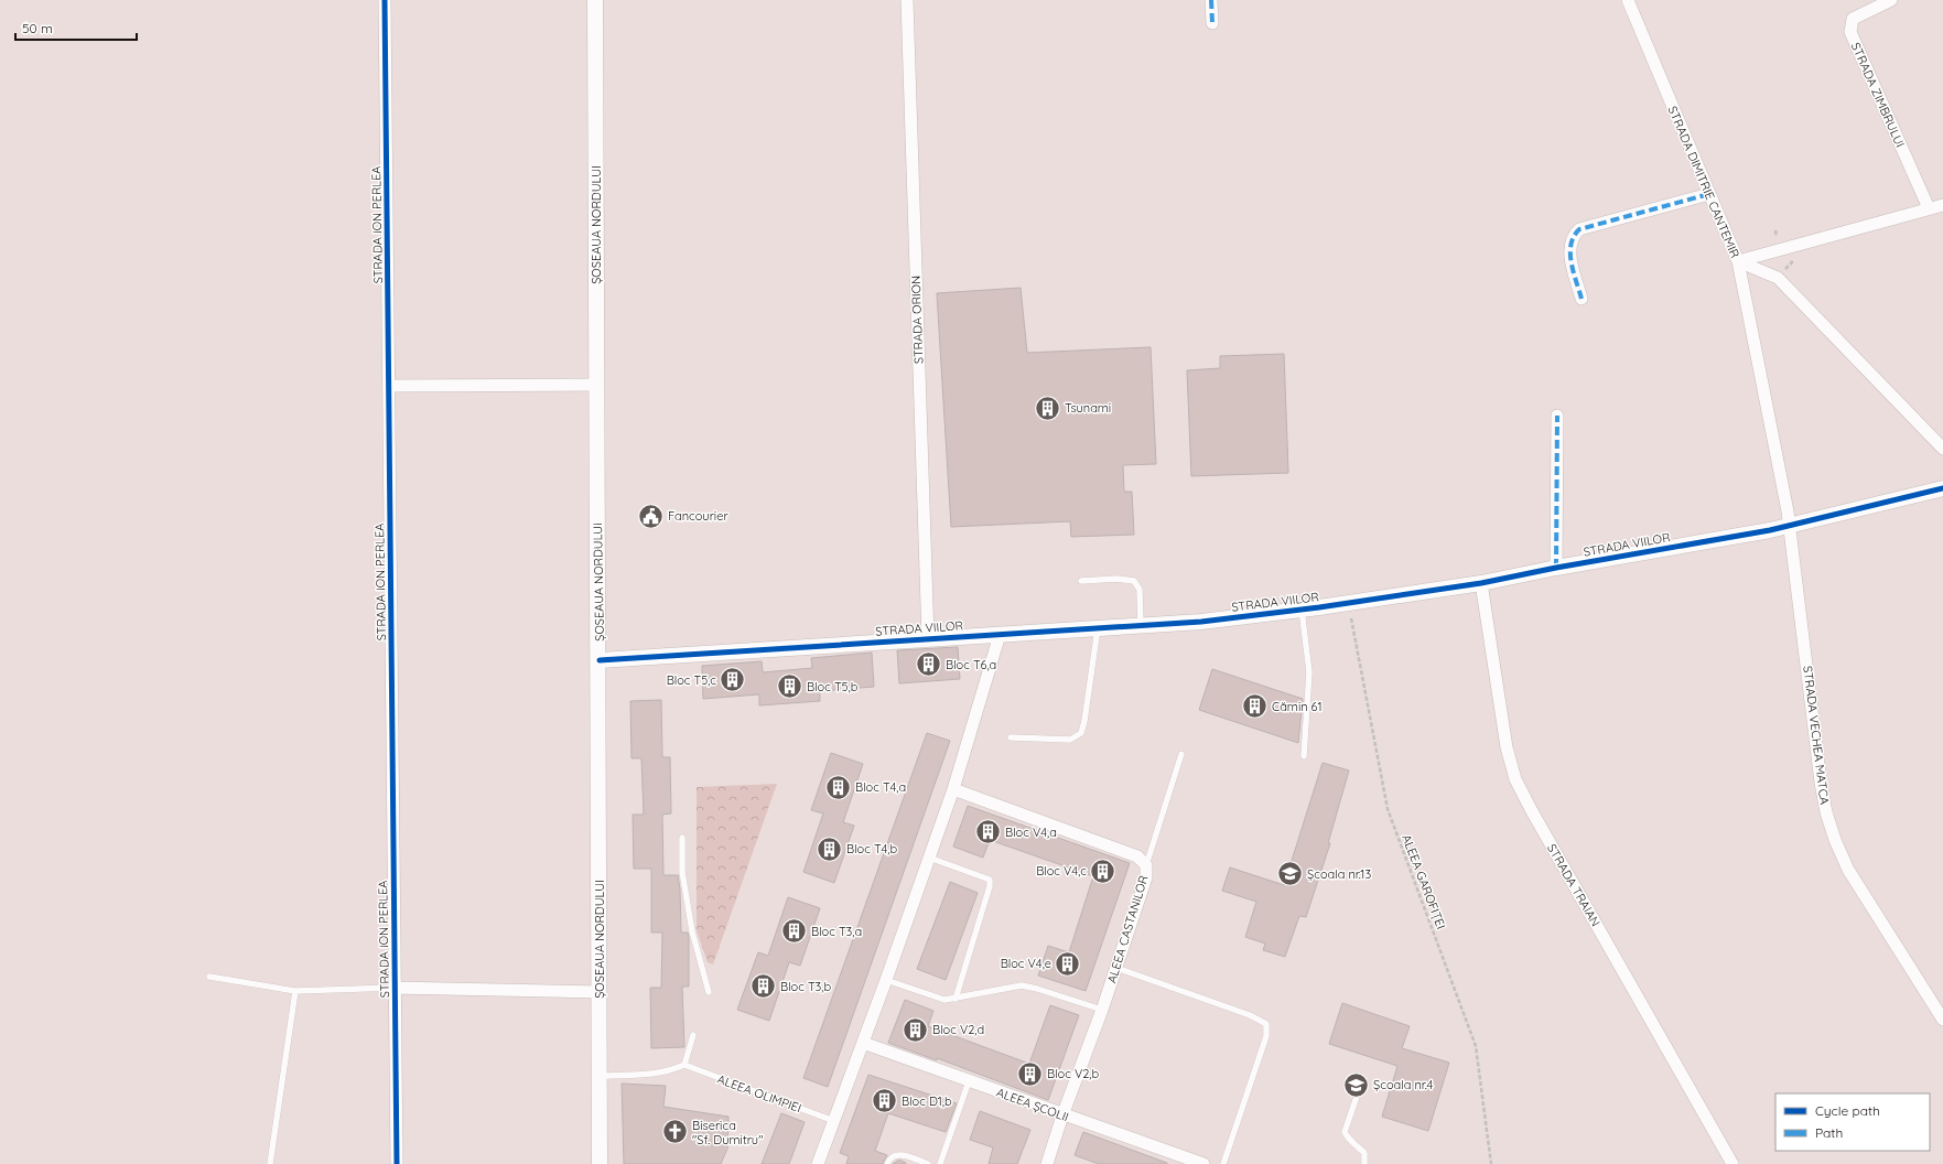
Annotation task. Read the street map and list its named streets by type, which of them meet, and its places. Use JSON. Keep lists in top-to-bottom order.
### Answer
{
  "streets": {
    "street": [
      "STRADA ZIMBRULUI",
      "STRADA DIMITRIE CANTEMIR",
      "STRADA ION PERLEA",
      "ȘOSEAUA NORDULUI",
      "STRADA ORION",
      "STRADA VIILOR",
      "STRADA VECHEA MATCA",
      "STRADA TRAIAN",
      "ALEEA CASTANILOR",
      "ALEEA ȘCOLII"
    ],
    "lane": ["ALEEA OLIMPIEI"],
    "path": ["ALEEA GAROFIȚEI"]
  },
  "crossings": [
    ["STRADA DIMITRIE CANTEMIR", "STRADA VIILOR"],
    ["STRADA DIMITRIE CANTEMIR", "STRADA VECHEA MATCA"],
    ["ȘOSEAUA NORDULUI", "STRADA VIILOR"],
    ["STRADA ORION", "STRADA VIILOR"],
    ["STRADA VIILOR", "STRADA VECHEA MATCA"],
    ["STRADA VIILOR", "ALEEA GAROFIȚEI"],
    ["STRADA VIILOR", "STRADA TRAIAN"],
    ["ALEEA CASTANILOR", "ALEEA ȘCOLII"]
  ],
  "places": {
    "building": [
      "Tsunami",
      "Bloc T6,a",
      "Bloc T5,c",
      "Bloc T5,b",
      "Cămin 61",
      "Bloc T4,a",
      "Bloc V4,a",
      "Bloc T4,b",
      "Bloc V4,c",
      "Bloc T3,a",
      "Bloc V4,e",
      "Bloc T3,b",
      "Bloc V2,d",
      "Bloc V2,b",
      "Bloc D1,b"
    ],
    "public building": ["Fancourier"],
    "school or university": ["Școala nr.13", "Școala nr.4"],
    "church": ["Biserica \"Sf. Dumitru\""]
  },
  "legend": ["Cycle path", "Path"],
  "scale_bar": "50 m"
}
